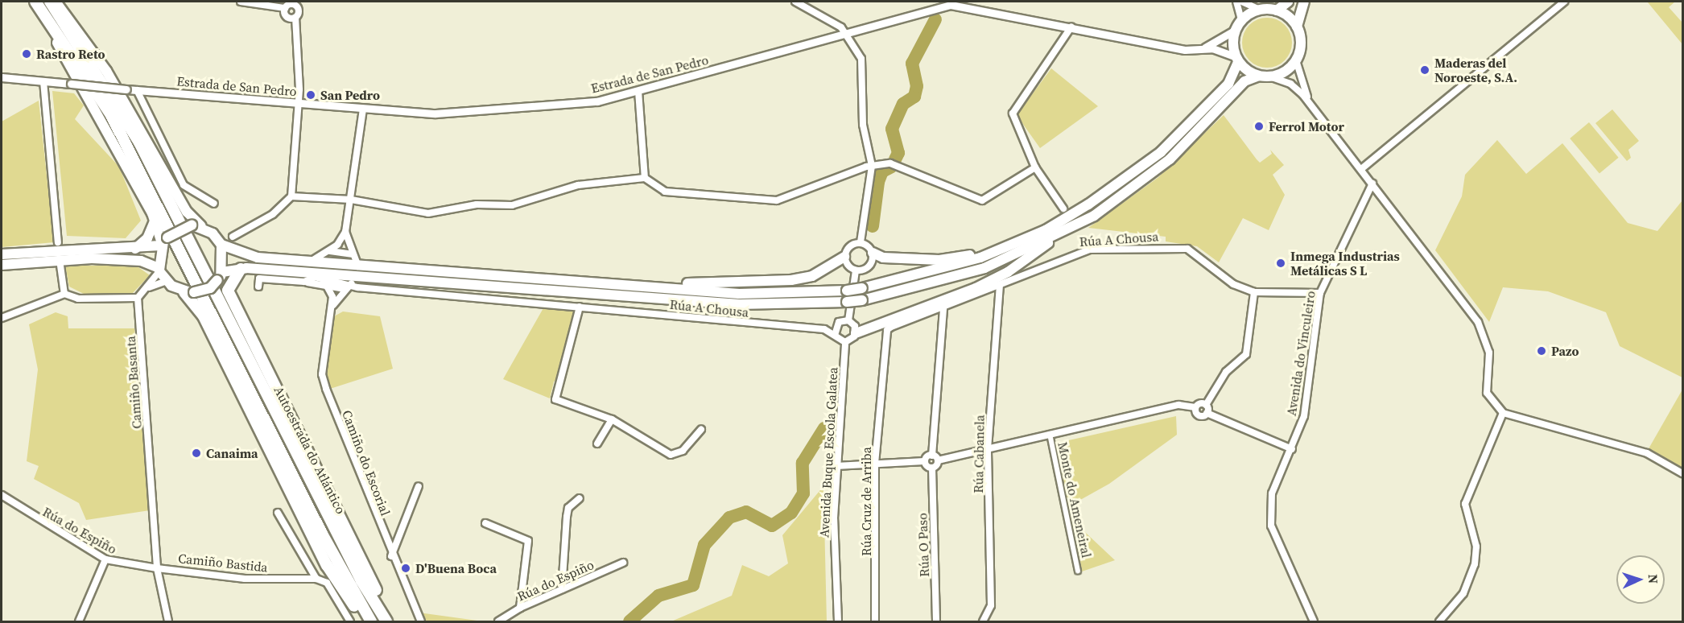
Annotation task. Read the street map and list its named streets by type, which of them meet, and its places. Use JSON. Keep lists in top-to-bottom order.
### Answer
{
  "streets": {
    "highway": ["Autoestrada do Atlántico"],
    "street": [
      "Estrada de San Pedro",
      "Rúa A Chousa",
      "Avenida do Vinculeiro",
      "Camiño Basanta",
      "Avenida Buque Escola Galatea",
      "Rúa Cabanela",
      "Camiño do Escorial",
      "Monte do Ameneiral",
      "Rúa Cruz de Arriba",
      "Rúa do Espiño",
      "Rúa O Paso",
      "Camiño Bastida"
    ]
  },
  "crossings": [
    ["Rúa A Chousa", "Avenida do Vinculeiro"],
    ["Rúa A Chousa", "Avenida Buque Escola Galatea"],
    ["Rúa A Chousa", "Rúa Cabanela"],
    ["Rúa A Chousa", "Rúa Cruz de Arriba"],
    ["Camiño Basanta", "Rúa do Espiño"],
    ["Camiño Basanta", "Camiño Bastida"],
    ["Rúa do Espiño", "Camiño Bastida"]
  ],
  "places": [
    "Rastro Reto",
    "Maderas del Noroeste, S.A.",
    "San Pedro",
    "Ferrol Motor",
    "Inmega Industrias Metálicas S L",
    "Pazo",
    "Canaima",
    "D'Buena Boca"
  ],
  "north": "right"
}
